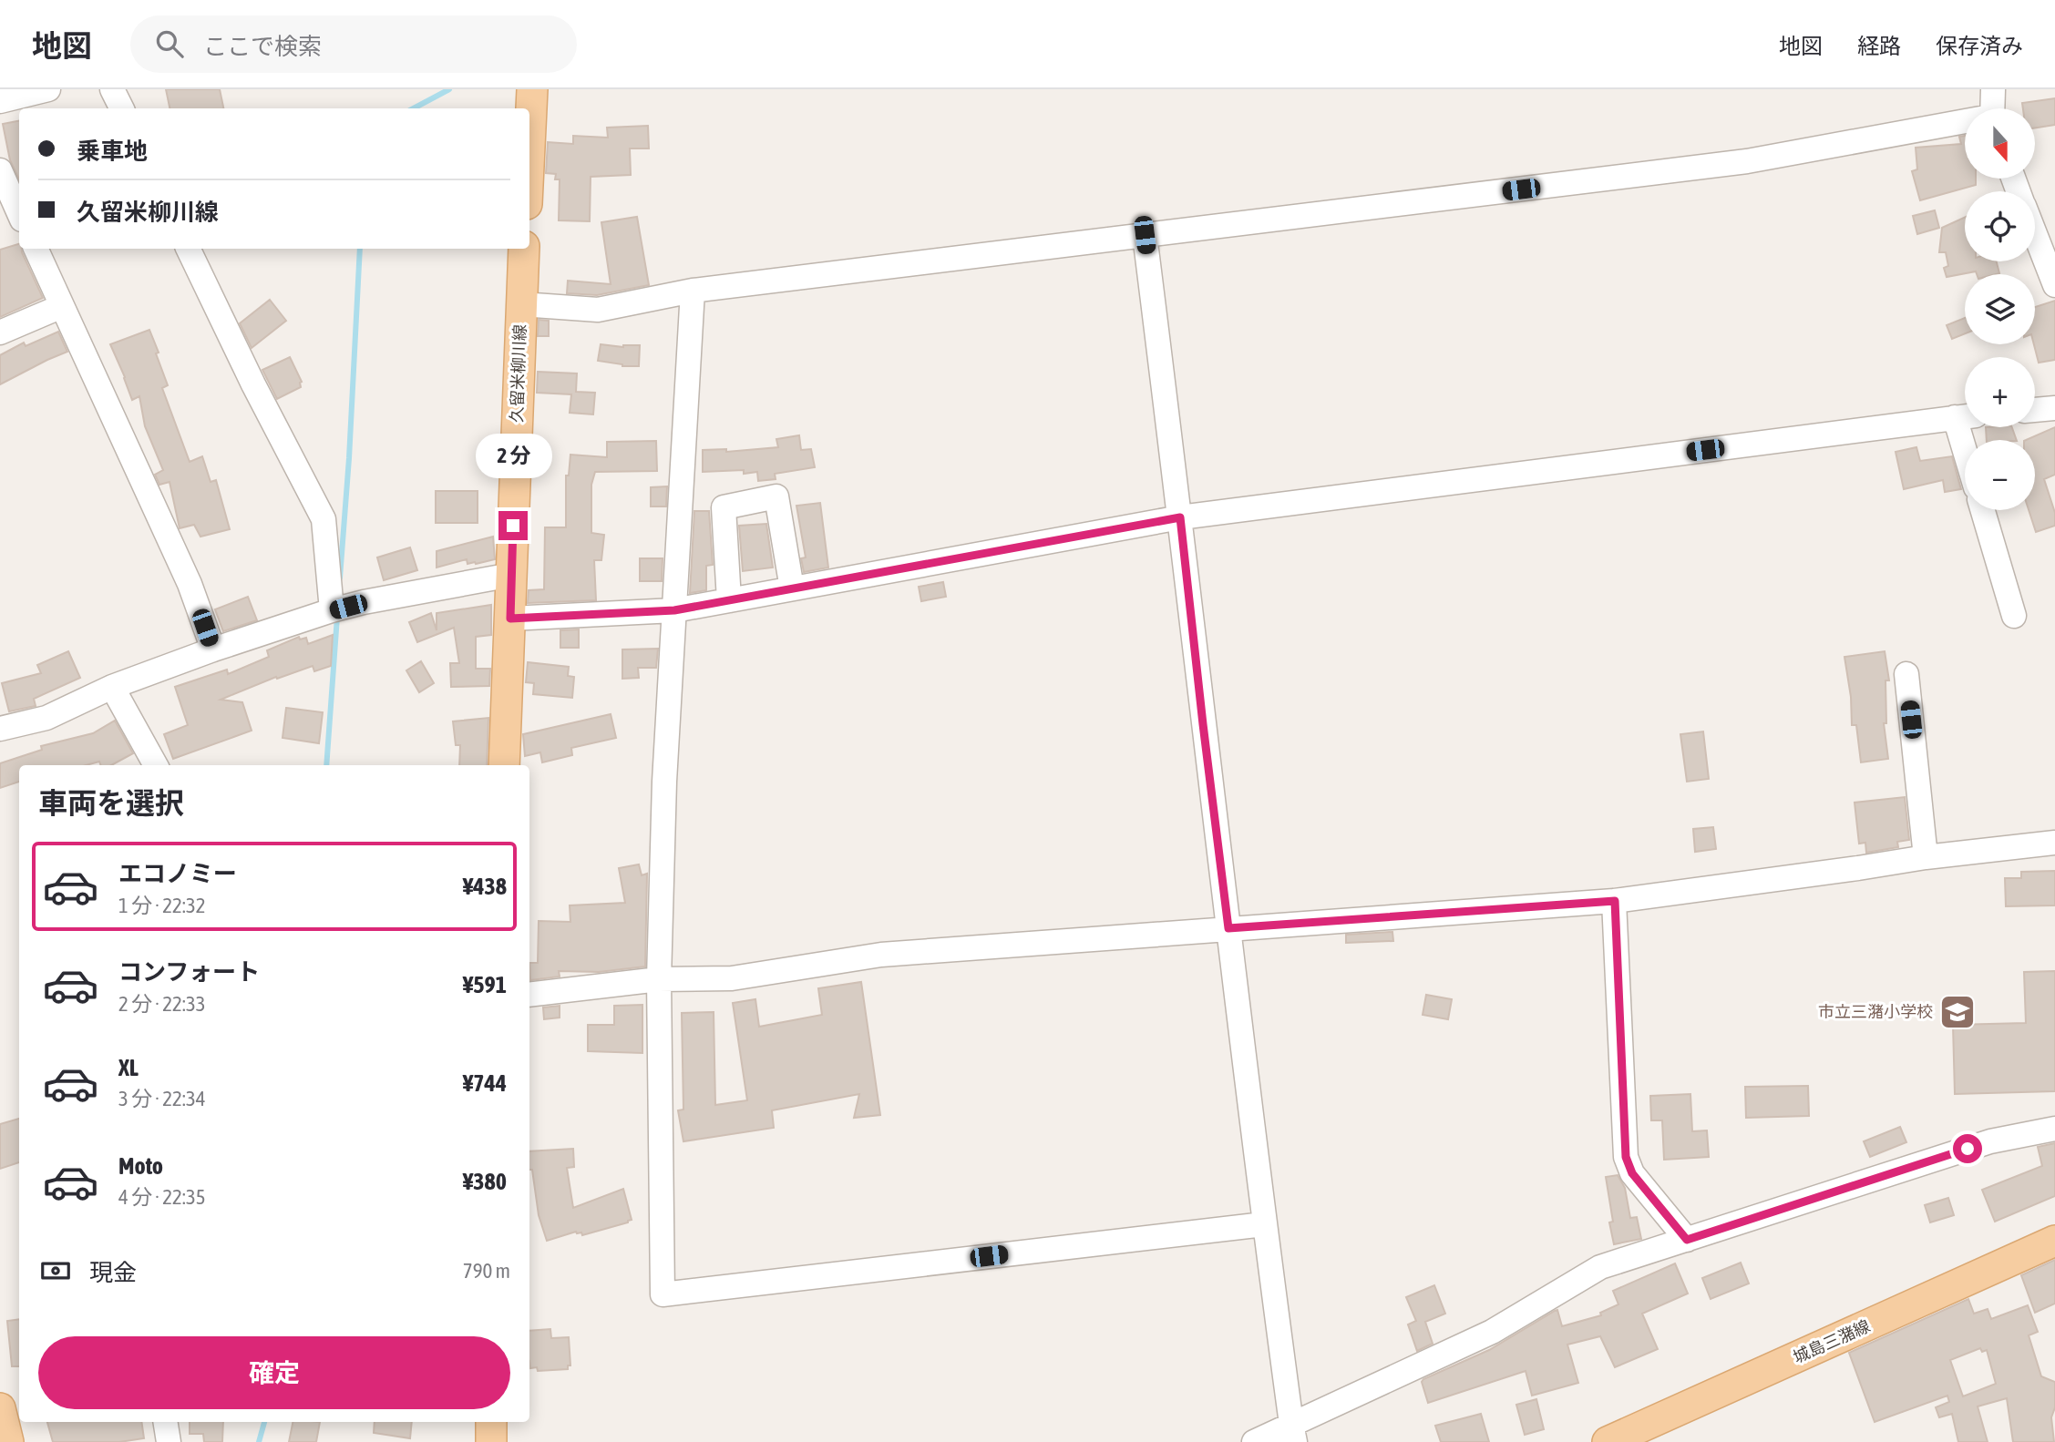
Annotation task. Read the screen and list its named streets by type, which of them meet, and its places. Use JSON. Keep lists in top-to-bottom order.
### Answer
{
  "streets": {
    "main road": ["久留米柳川線", "城島三潴線"]
  },
  "places": {
    "school or university": ["市立三潴小学校"]
  },
  "north": "bottom",
  "page": {
    "header": "地図",
    "search": "ここで検索",
    "nav": ["地図", "経路", "保存済み"],
    "map_buttons": ["+", "−"],
    "banner": ["乗車地", "久留米柳川線"],
    "bubble": "2 分",
    "heading": "車両を選択",
    "list": [
      {
        "name": "エコノミー",
        "note": "1 分 · 22:32",
        "value": "¥438"
      },
      {
        "name": "コンフォート",
        "note": "2 分 · 22:33",
        "value": "¥591"
      },
      {
        "name": "XL",
        "note": "3 分 · 22:34",
        "value": "¥744"
      },
      {
        "name": "Moto",
        "note": "4 分 · 22:35",
        "value": "¥380"
      }
    ],
    "pay": ["現金", "790 m"],
    "buttons": "確定"
  }
}
